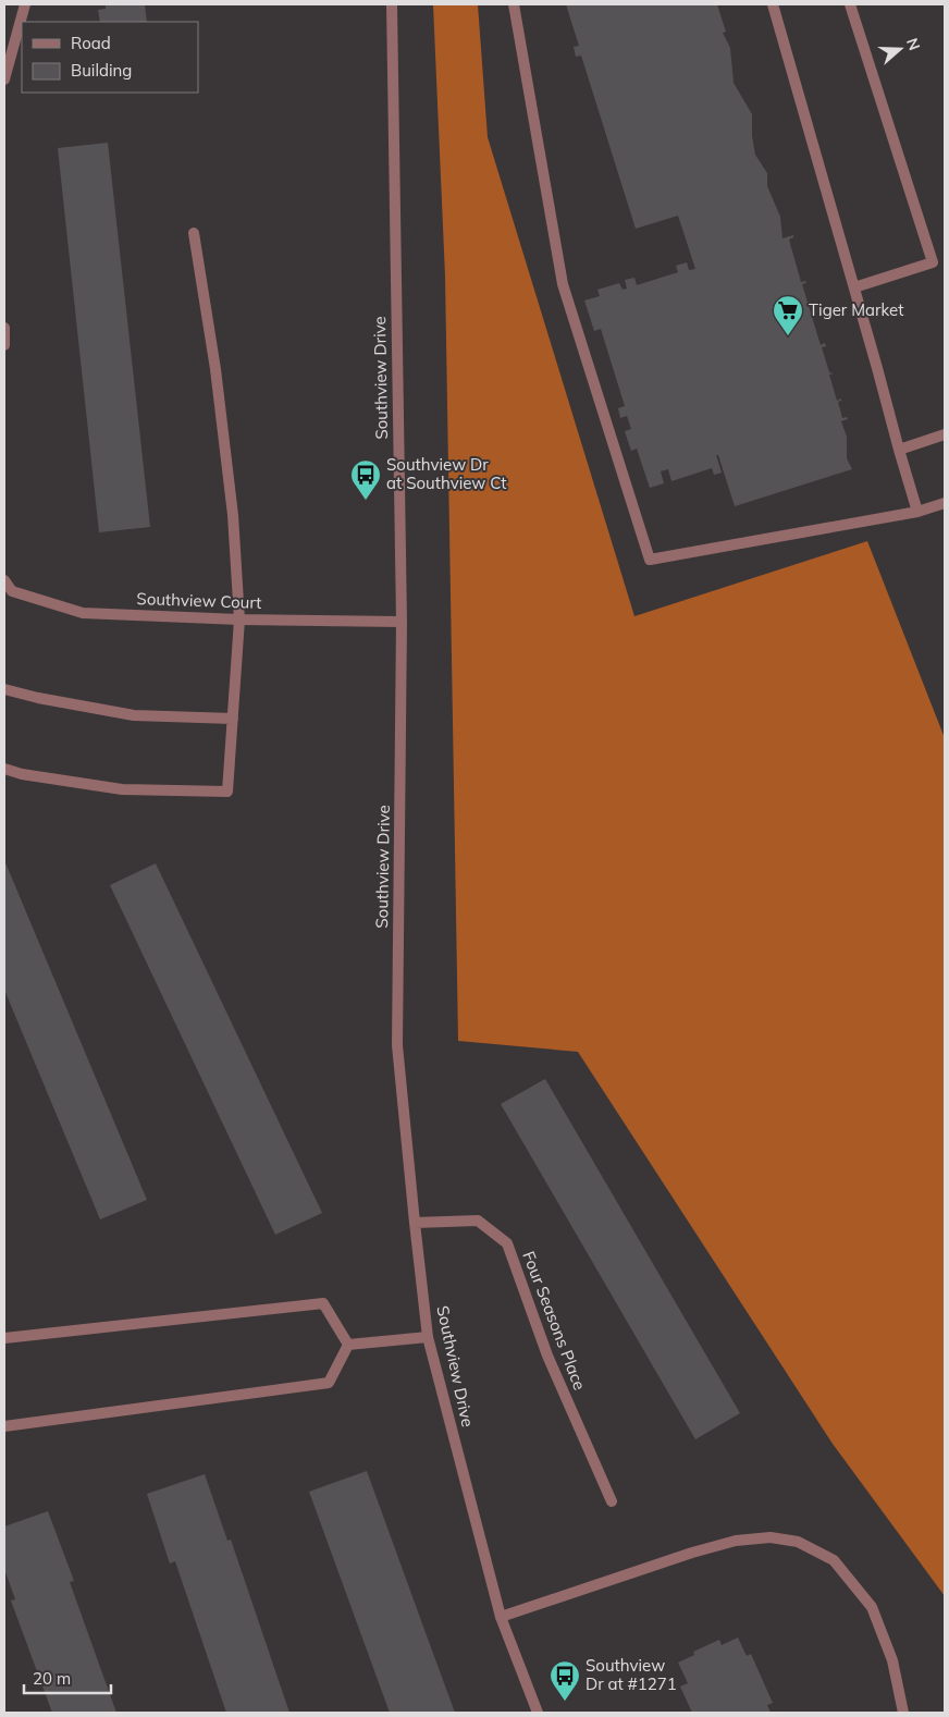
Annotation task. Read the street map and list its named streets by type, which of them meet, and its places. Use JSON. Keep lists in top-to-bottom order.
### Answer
{
  "streets": {
    "street": ["Southview Drive", "Southview Court", "Four Seasons Place"]
  },
  "crossings": [
    ["Southview Drive", "Southview Court"],
    ["Southview Drive", "Four Seasons Place"]
  ],
  "places": {
    "supermarket": ["Tiger Market"],
    "bus stop": ["Southview Dr at Southview Ct", "Southview Dr at #1271"]
  },
  "legend": ["Road", "Building"],
  "scale_bar": "20 m",
  "north": "right"
}
